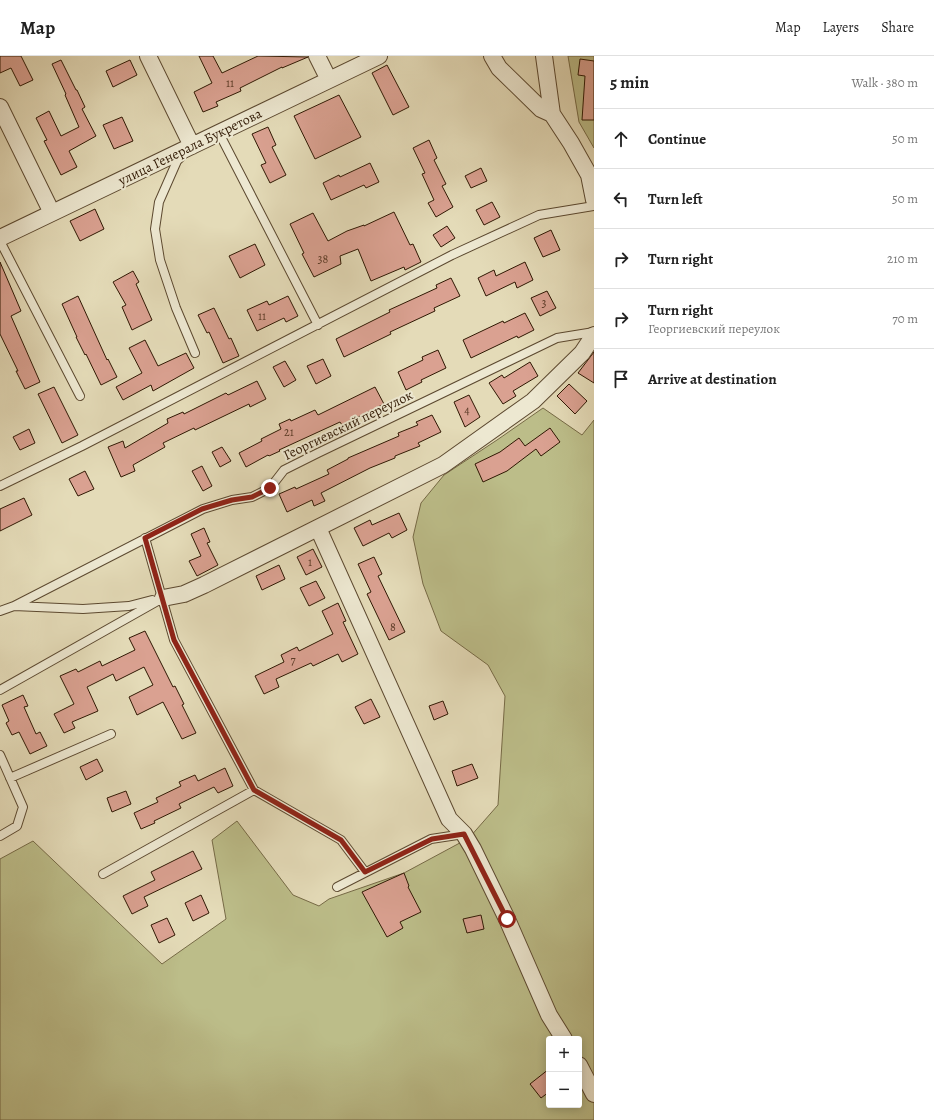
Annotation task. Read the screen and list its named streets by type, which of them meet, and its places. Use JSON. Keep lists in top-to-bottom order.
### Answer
{
  "streets": {
    "street": ["улица Генерала Букретова"],
    "lane": ["Георгиевский переулок"]
  },
  "house_numbers": [
    "11",
    "38",
    "3",
    "11",
    "4",
    "21",
    "1",
    "8",
    "7"
  ],
  "page": {
    "header": "Map",
    "nav": ["Map", "Layers", "Share"],
    "heading": ["5 min", "Walk · 380 m"],
    "list": [
      ["Continue", "50 m"],
      ["Turn left", "50 m"],
      ["Turn right", "210 m"],
      ["Turn right", "Георгиевский переулок", "70 m"],
      "Arrive at destination"
    ],
    "map_buttons": ["+", "−"]
  }
}
